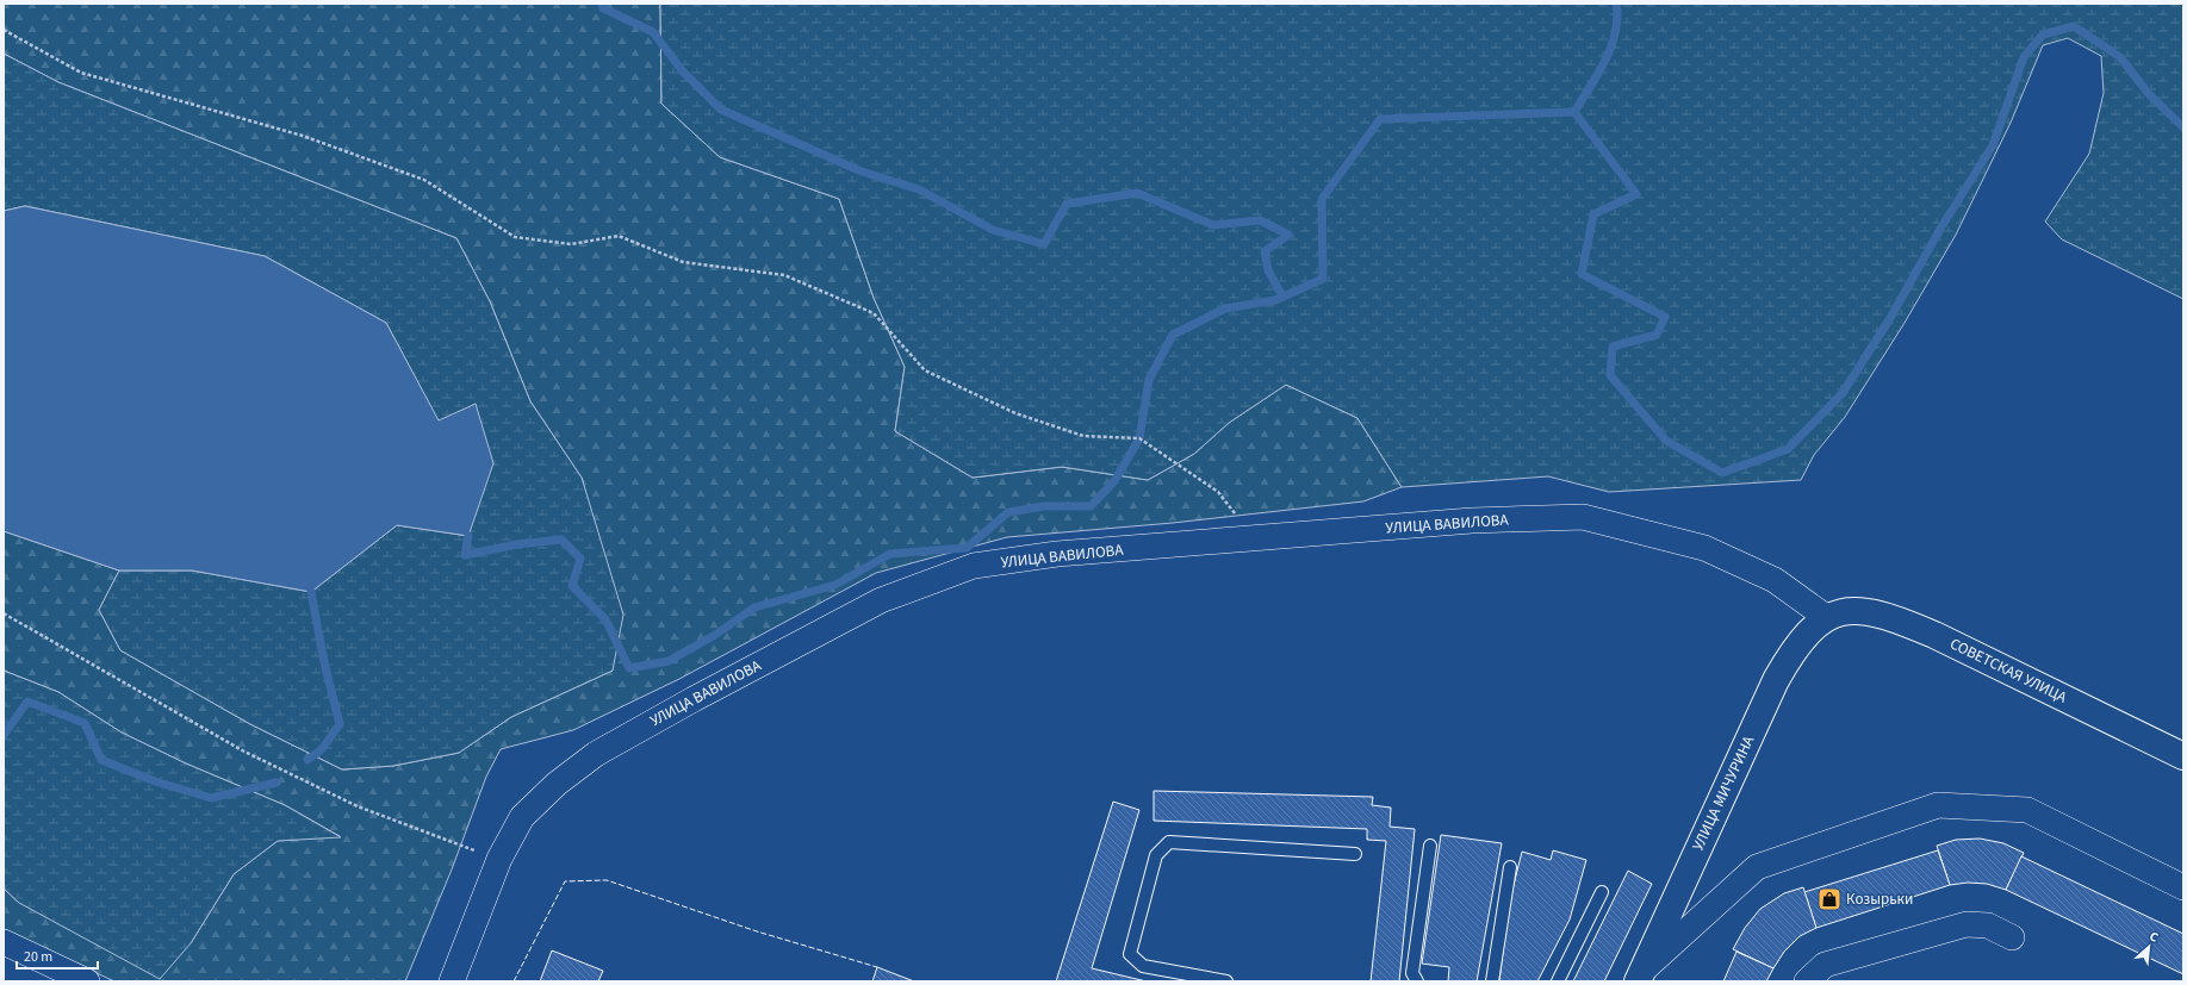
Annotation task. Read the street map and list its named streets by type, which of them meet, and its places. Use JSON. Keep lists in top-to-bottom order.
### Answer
{
  "streets": {
    "street": ["УЛИЦА ВАВИЛОВА", "СОВЕТСКАЯ УЛИЦА", "УЛИЦА МИЧУРИНА"]
  },
  "crossings": [
    ["УЛИЦА ВАВИЛОВА", "СОВЕТСКАЯ УЛИЦА"],
    ["УЛИЦА ВАВИЛОВА", "УЛИЦА МИЧУРИНА"],
    ["СОВЕТСКАЯ УЛИЦА", "УЛИЦА МИЧУРИНА"]
  ],
  "places": {
    "shop": ["Козырьки"]
  },
  "scale_bar": "20 m",
  "north": "top right"
}
